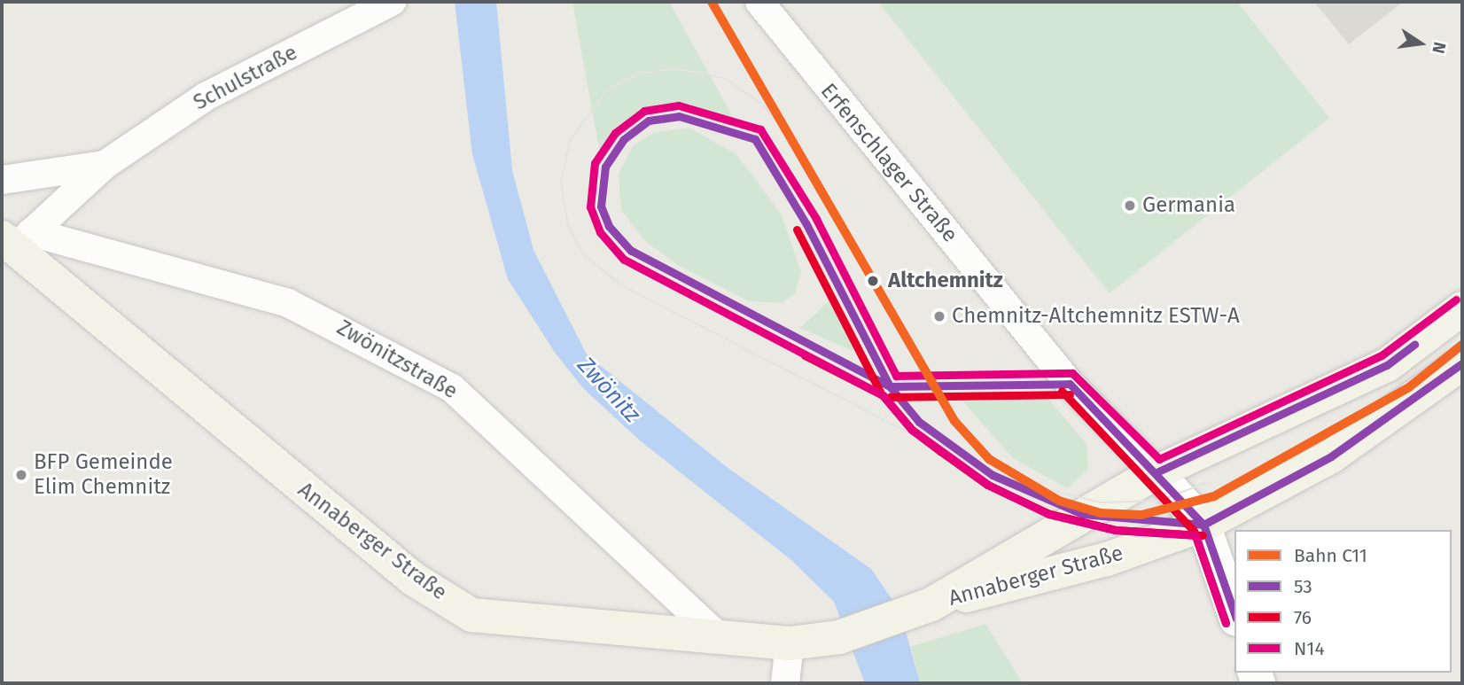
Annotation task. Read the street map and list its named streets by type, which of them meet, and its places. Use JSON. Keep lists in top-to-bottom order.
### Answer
{
  "streets": {
    "main road": ["Erfenschlager Straße", "Annaberger Straße"],
    "street": ["Schulstraße", "Zwönitzstraße"]
  },
  "crossings": [
    ["Schulstraße", "Zwönitzstraße"],
    ["Schulstraße", "Annaberger Straße"],
    ["Erfenschlager Straße", "Annaberger Straße"],
    ["Zwönitzstraße", "Annaberger Straße"]
  ],
  "water": ["Zwönitz"],
  "places": [
    "Germania",
    "Altchemnitz",
    "Chemnitz-Altchemnitz ESTW-A",
    "BFP Gemeinde Elim Chemnitz"
  ],
  "lines": [
    "rail line C11",
    "transit line N14",
    "transit line 53",
    "transit line 76"
  ],
  "legend": [
    "Bahn C11",
    "53",
    "76",
    "N14"
  ],
  "north": "right"
}
